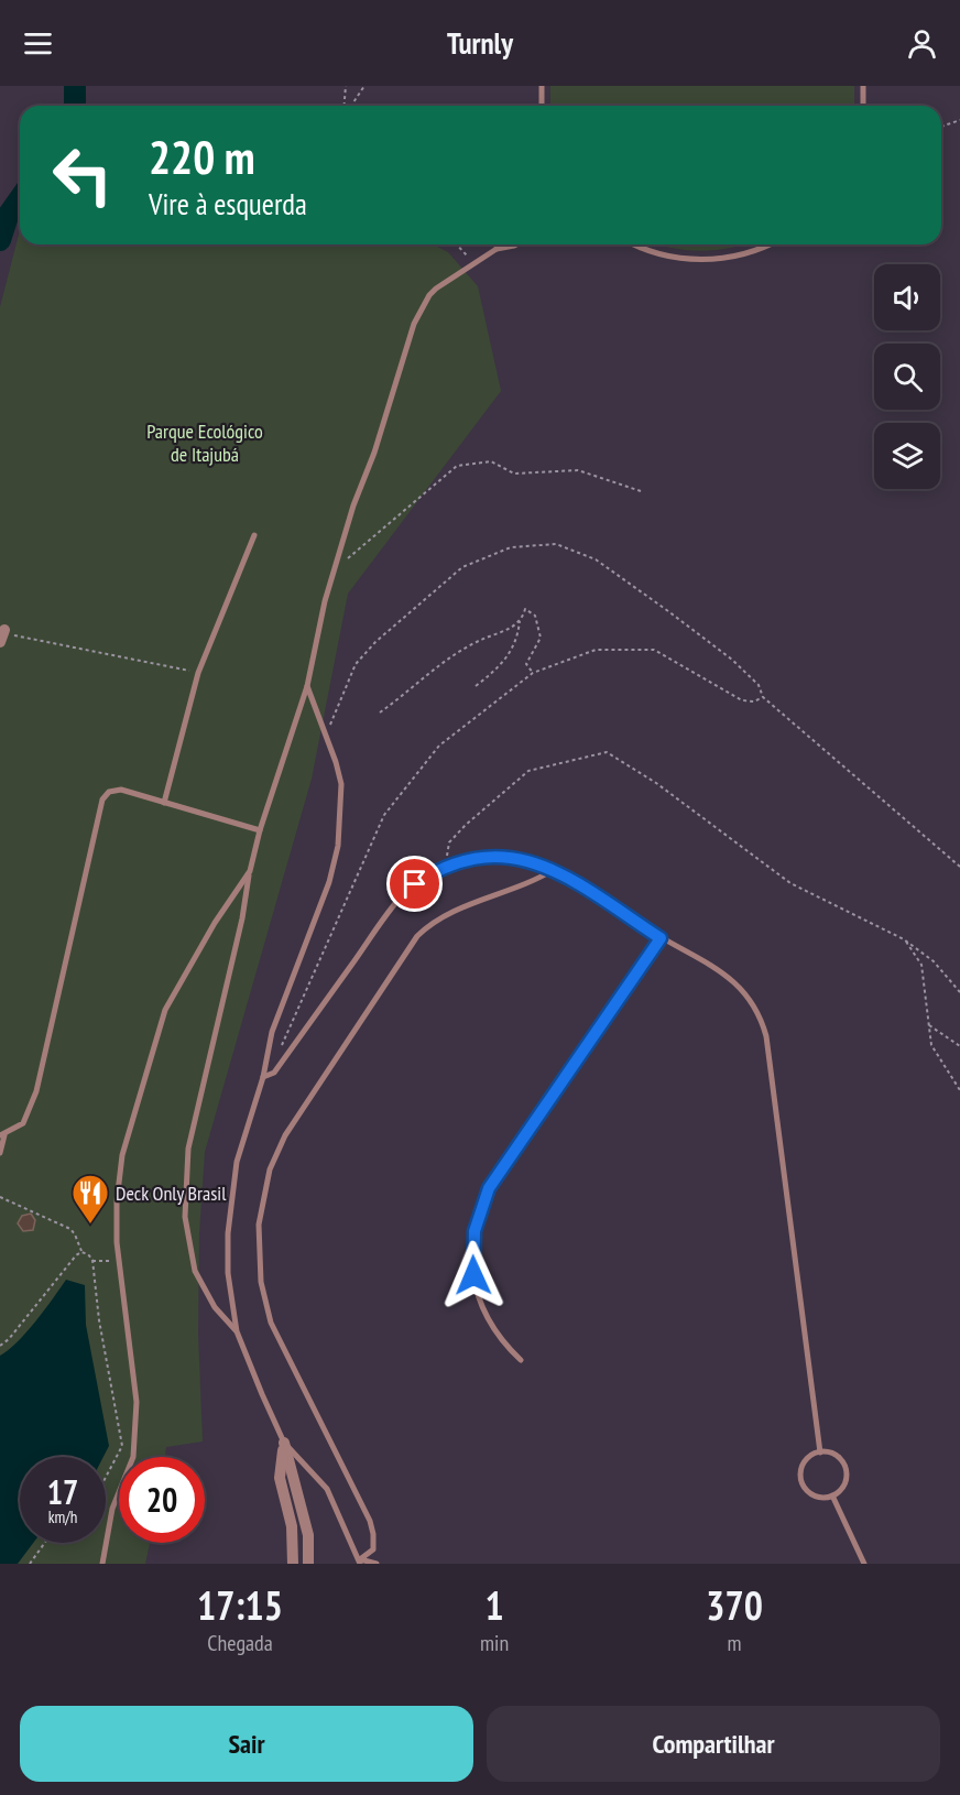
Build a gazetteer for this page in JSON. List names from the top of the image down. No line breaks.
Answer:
{"parks":["Parque Ecológico de Itajubá"],"places":{"restaurant":["Deck Only Brasil"]},"page":{"header":"Turnly","turn":["220 m","Vire à esquerda"],"speed":"17 km/h","limit":"20","eta":["17:15","Chegada","1","min","370","m"],"buttons":["Sair","Compartilhar"]}}
